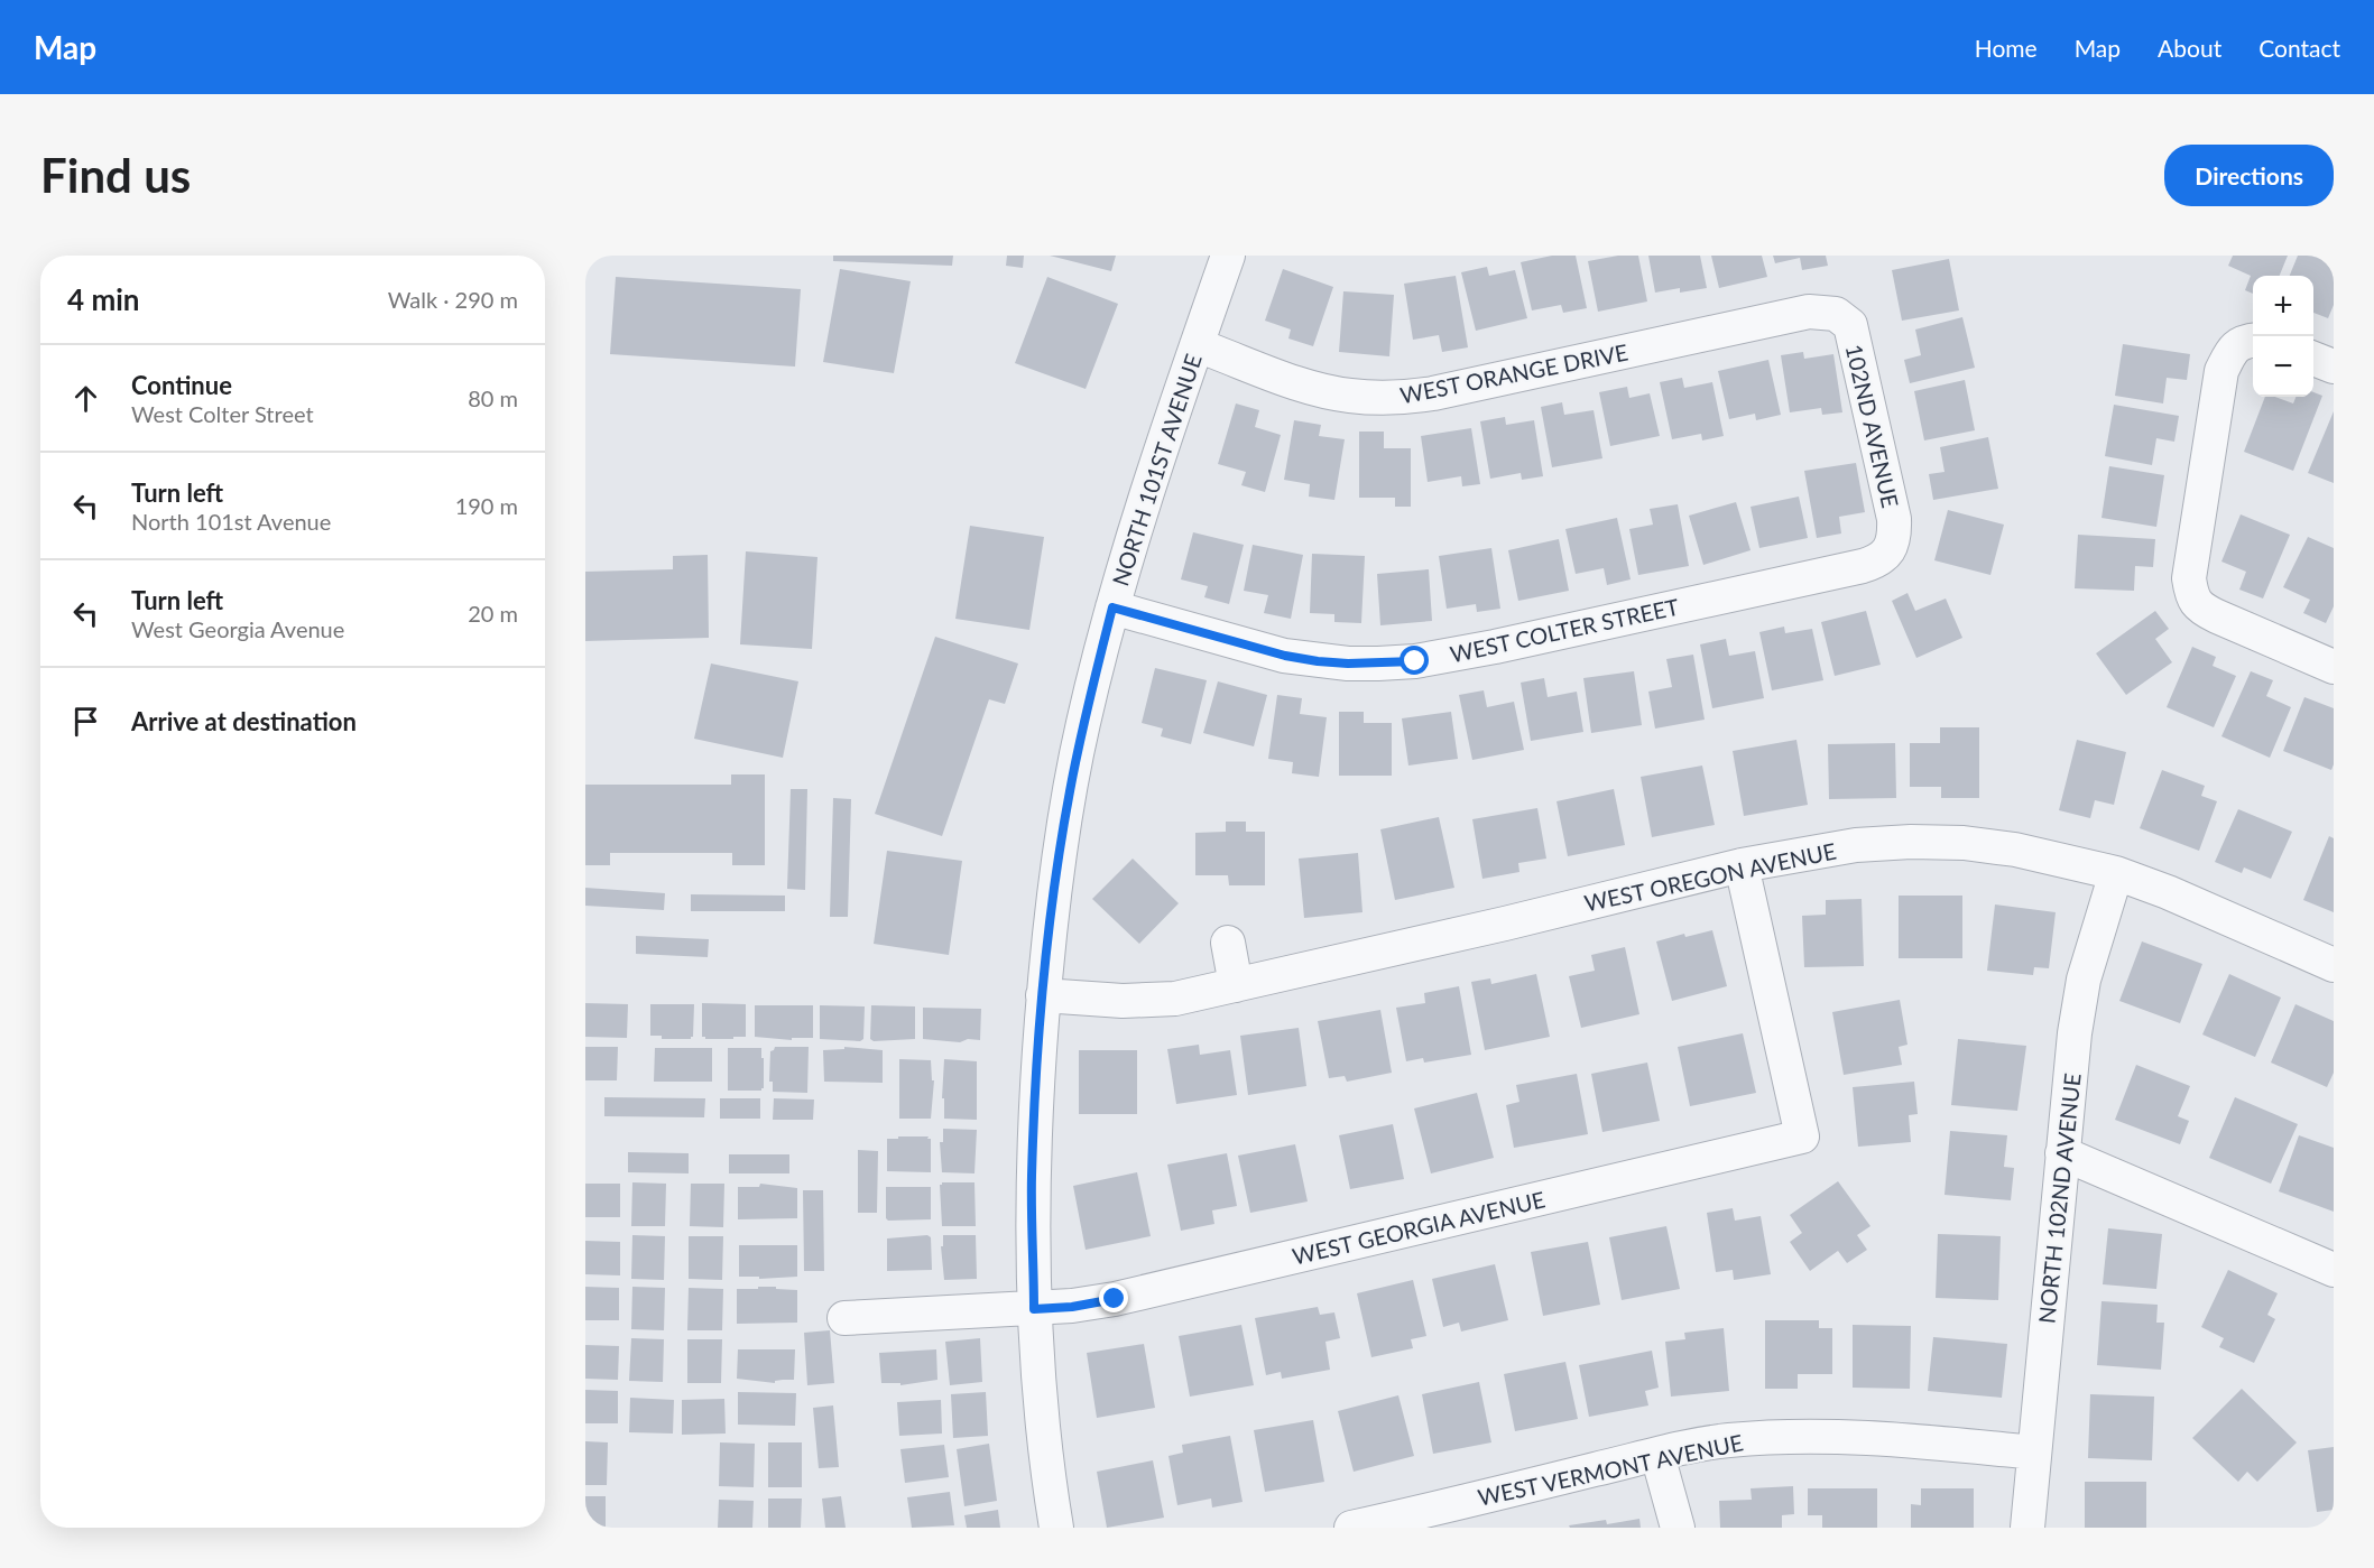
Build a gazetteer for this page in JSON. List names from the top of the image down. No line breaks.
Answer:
{"streets":{"street":["WEST ORANGE DRIVE","102ND AVENUE","NORTH 101ST AVENUE","WEST COLTER STREET","WEST OREGON AVENUE","NORTH 102ND AVENUE","WEST GEORGIA AVENUE","WEST VERMONT AVENUE"]},"crossings":[["WEST ORANGE DRIVE","102ND AVENUE"],["WEST ORANGE DRIVE","NORTH 101ST AVENUE"],["102ND AVENUE","WEST COLTER STREET"],["NORTH 101ST AVENUE","WEST COLTER STREET"],["NORTH 101ST AVENUE","WEST OREGON AVENUE"],["NORTH 101ST AVENUE","WEST GEORGIA AVENUE"],["WEST OREGON AVENUE","NORTH 102ND AVENUE"],["WEST OREGON AVENUE","WEST GEORGIA AVENUE"],["NORTH 102ND AVENUE","WEST VERMONT AVENUE"]],"page":{"header":"Map","nav":["Home","Map","About","Contact"],"buttons":"Directions","title":"Find us","heading":["4 min","Walk · 290 m"],"map_buttons":["+","−"],"list":[["Continue","West Colter Street","80 m"],["Turn left","North 101st Avenue","190 m"],["Turn left","West Georgia Avenue","20 m"],"Arrive at destination"]}}
